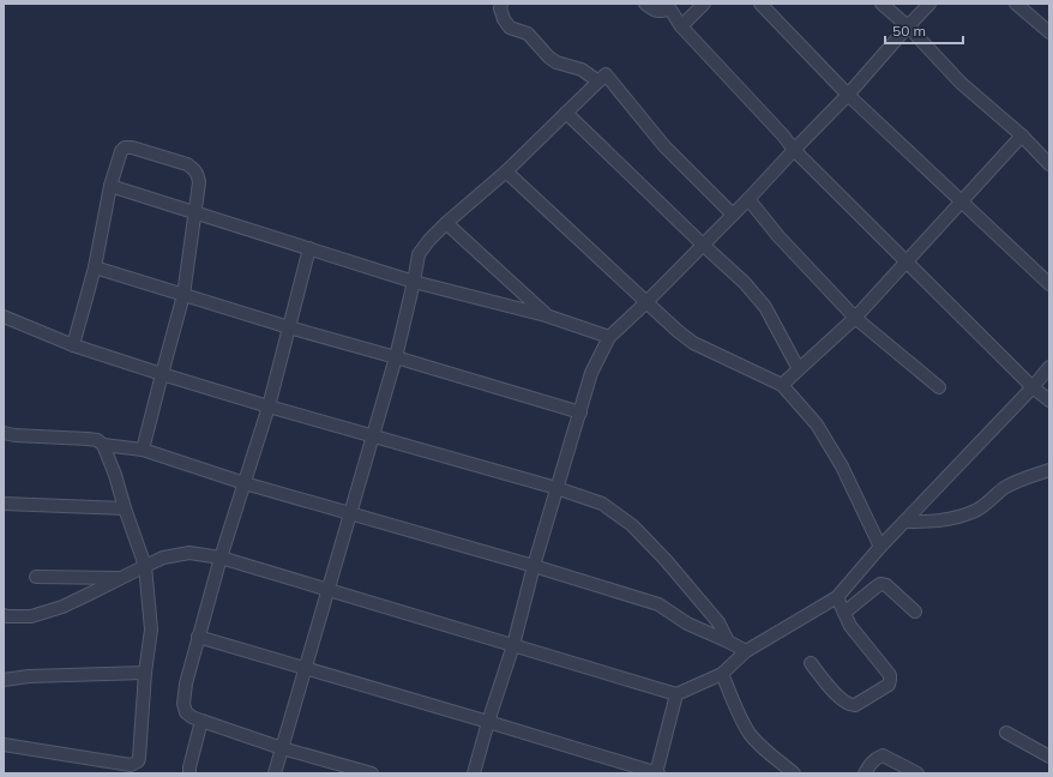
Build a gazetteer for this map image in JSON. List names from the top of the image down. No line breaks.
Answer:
{"scale_bar":"50 m"}
